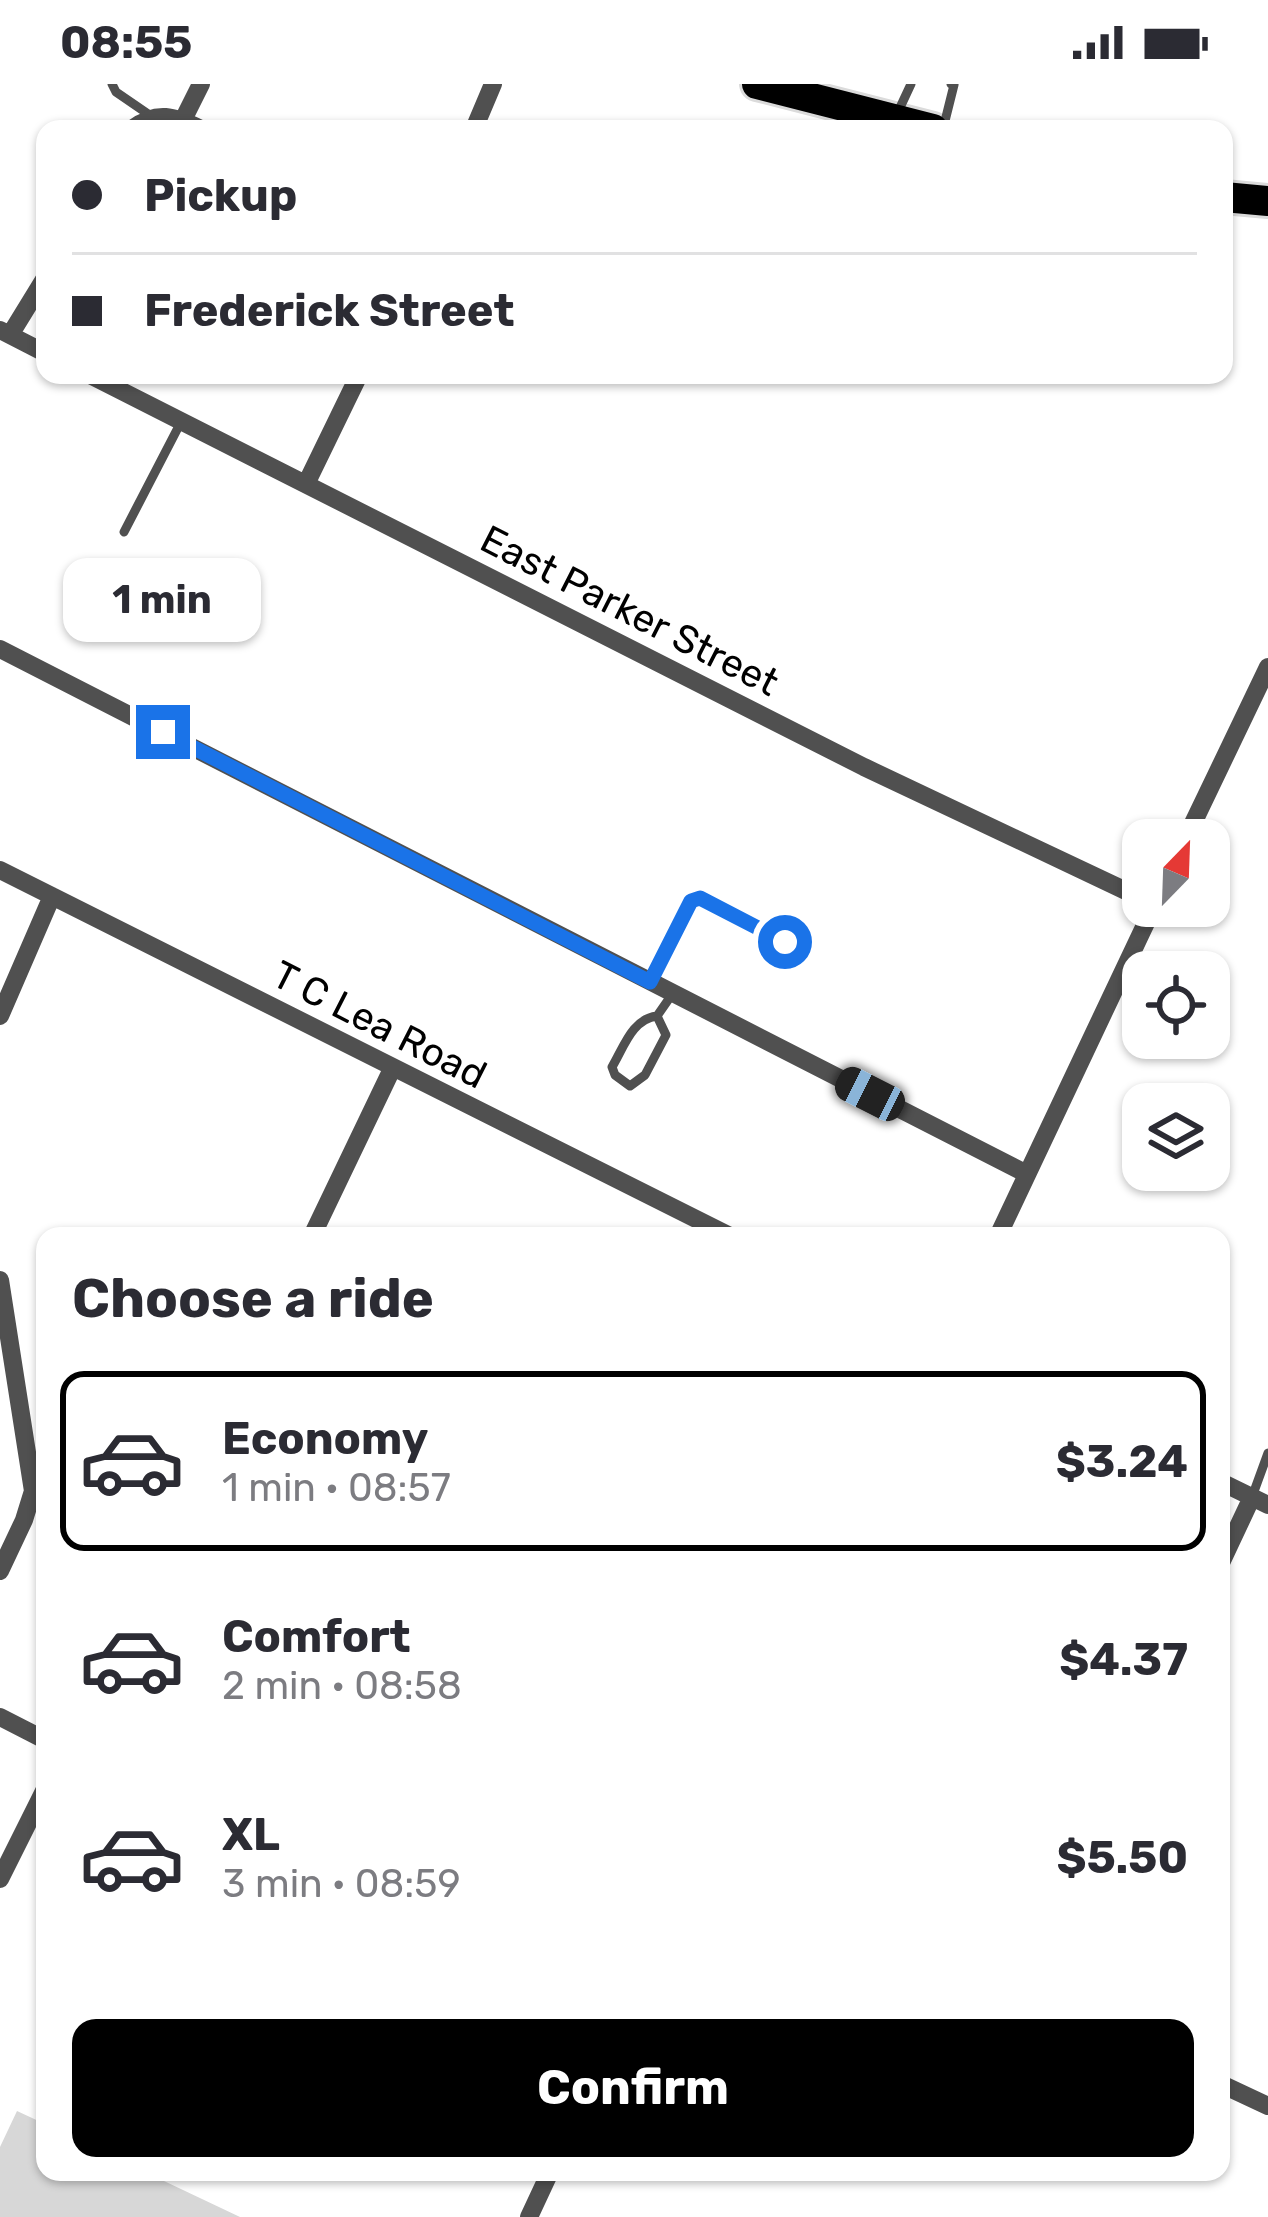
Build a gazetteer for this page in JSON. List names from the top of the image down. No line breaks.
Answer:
{"streets":{"street":["East Parker Street","T C Lea Road"]},"north":"top right","page":{"status":"08:55","banner":["Pickup","Frederick Street"],"bubble":"1 min","heading":"Choose a ride","list":[{"name":"Economy","note":"1 min · 08:57","value":"$3.24"},{"name":"Comfort","note":"2 min · 08:58","value":"$4.37"},{"name":"XL","note":"3 min · 08:59","value":"$5.50"}],"buttons":"Confirm"}}
